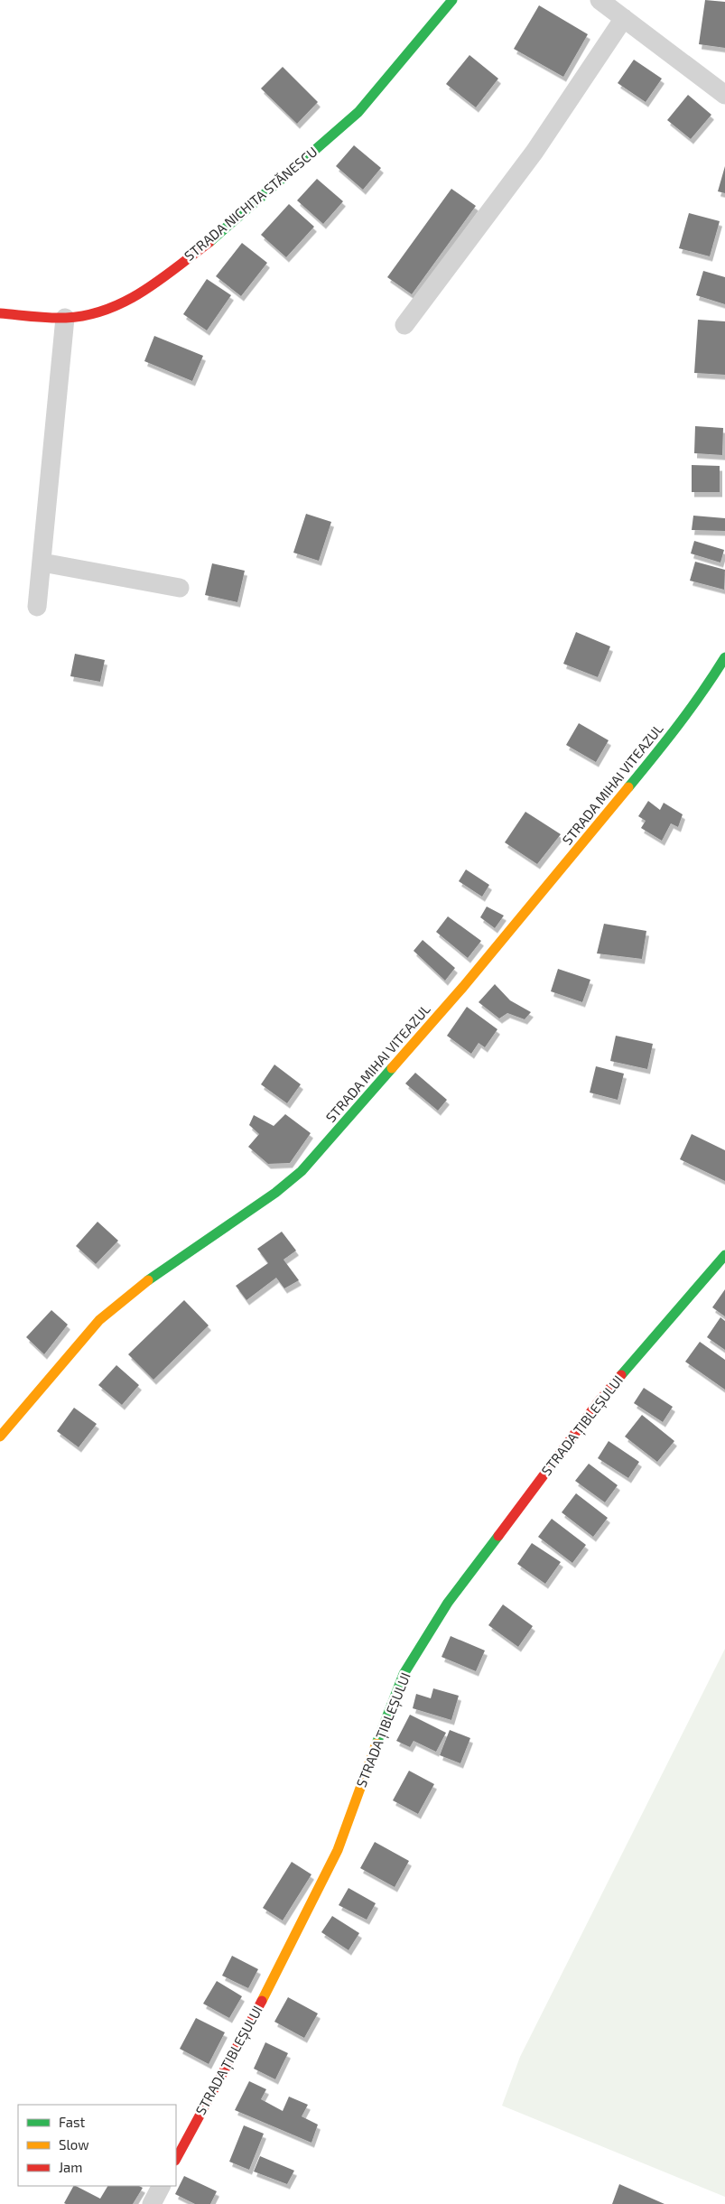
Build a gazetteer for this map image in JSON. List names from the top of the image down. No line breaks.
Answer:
{"streets":{"street":["STRADA NICHITA STĂNESCU","STRADA MIHAI VITEAZUL","STRADA ȚIBLEȘULUI"]},"legend":["Fast","Slow","Jam"]}
